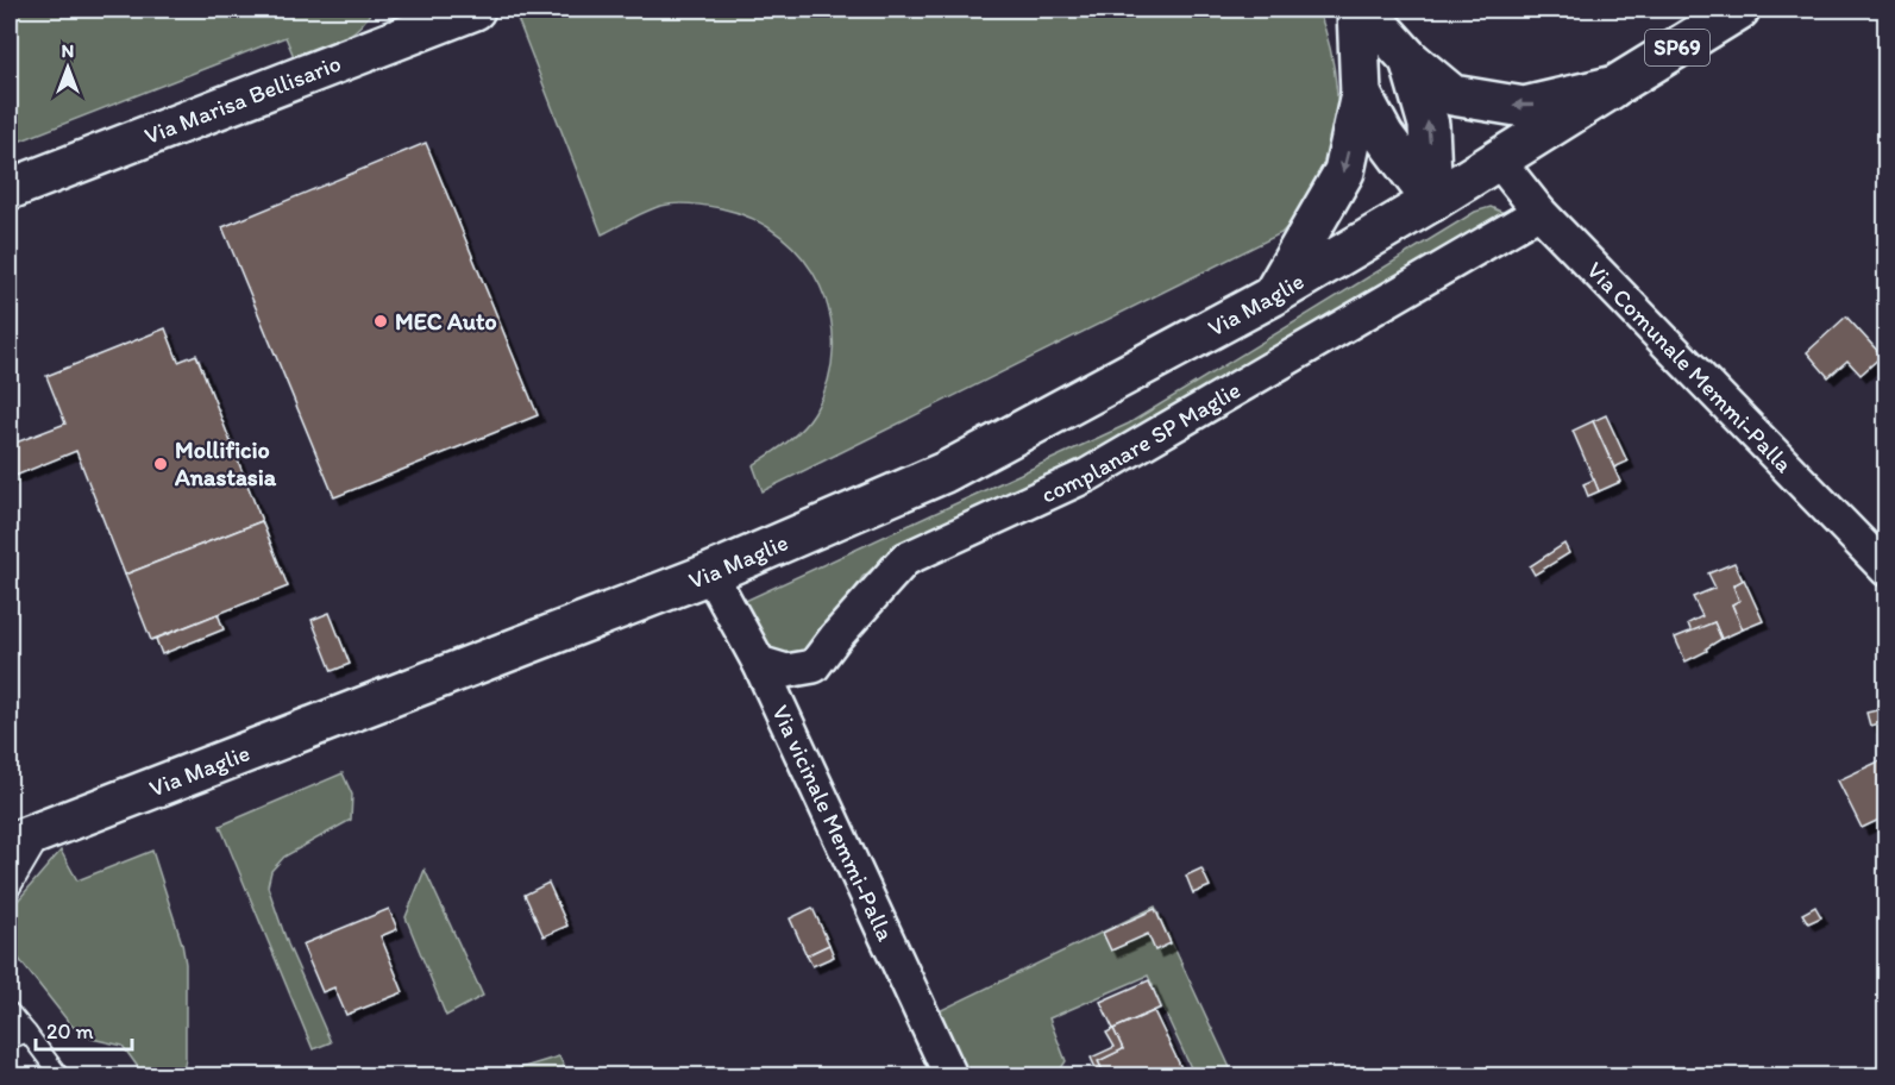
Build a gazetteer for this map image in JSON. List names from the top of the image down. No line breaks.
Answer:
{"streets":{"street":["SP69","Via Marisa Bellisario","Via Maglie","Via Comunale Memmi-Palla","complanare SP Maglie","Via vicinale Memmi-Palla"]},"crossings":[["SP69","Via Maglie"],["SP69","Via Comunale Memmi-Palla"],["Via Maglie","Via vicinale Memmi-Palla"],["Via Comunale Memmi-Palla","complanare SP Maglie"],["complanare SP Maglie","Via vicinale Memmi-Palla"]],"places":["MEC Auto","Mollificio Anastasia"],"scale_bar":"20 m","north":"top"}
